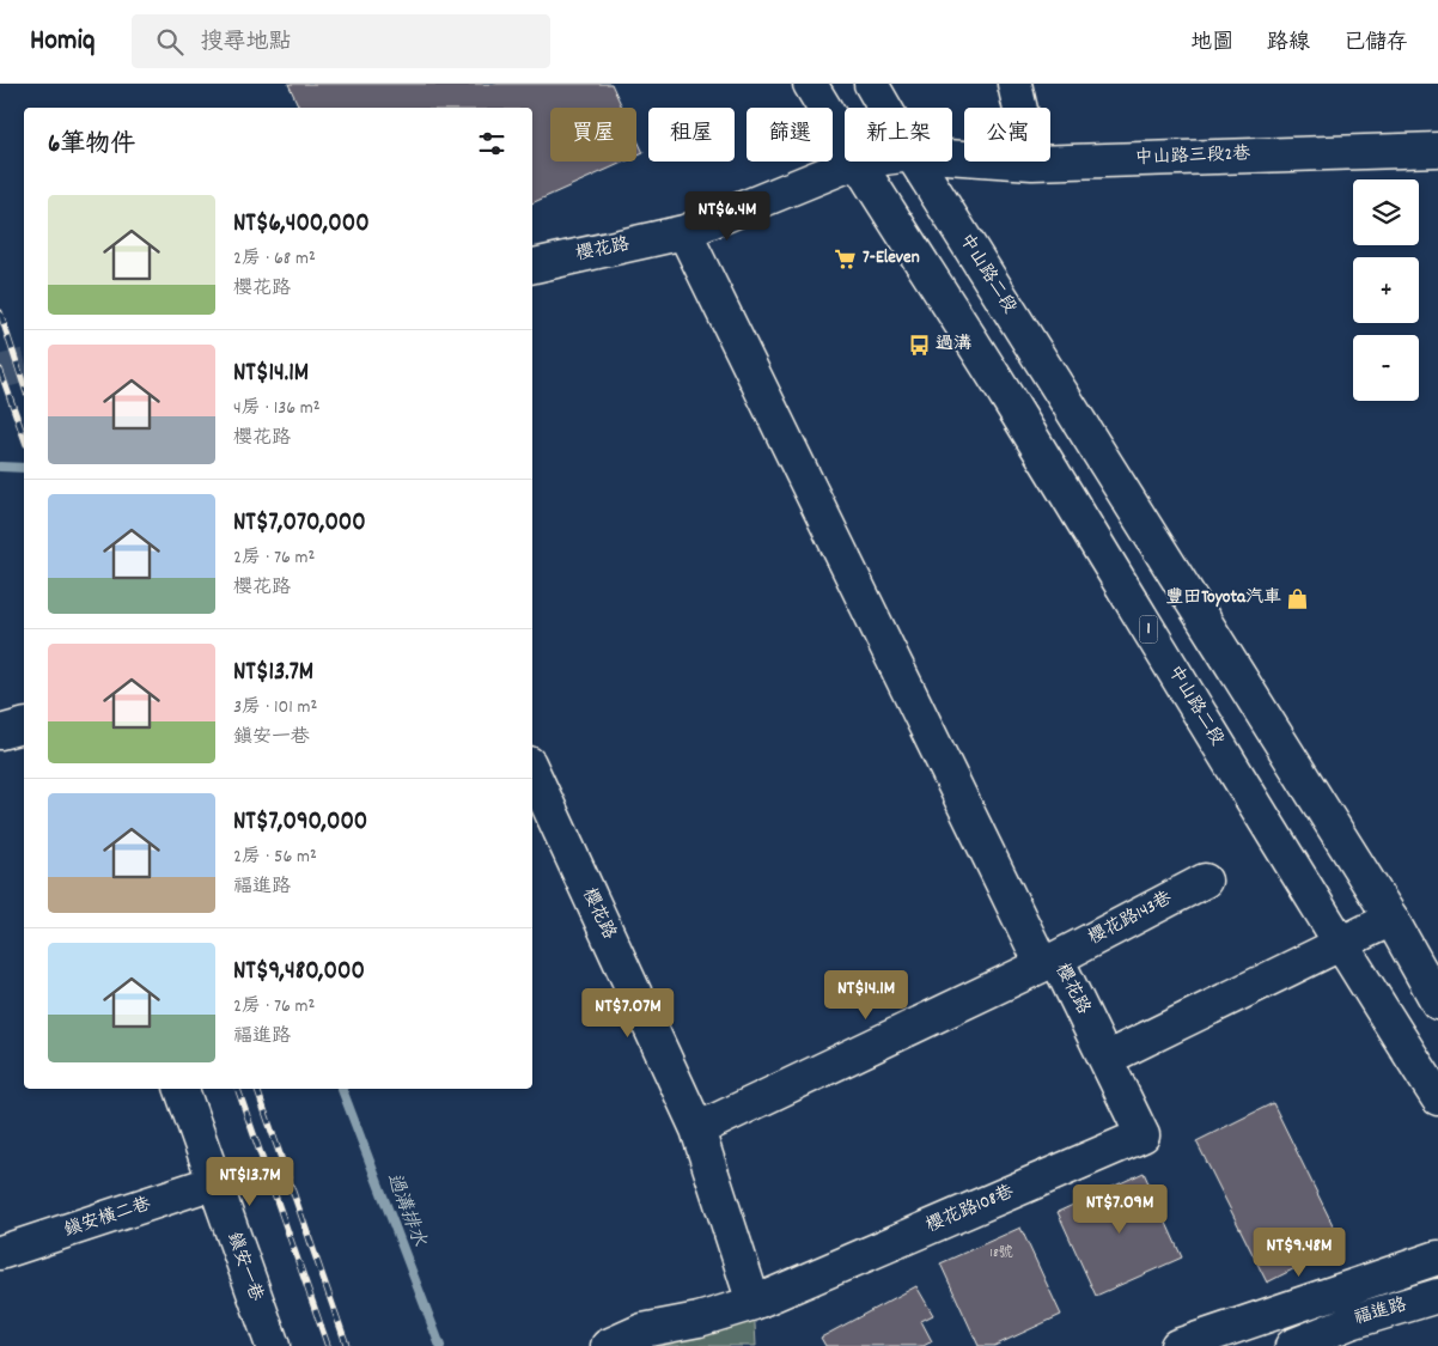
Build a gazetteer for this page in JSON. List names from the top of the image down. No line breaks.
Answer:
{"streets":{"street":["中山路三段2巷","櫻花路","中山路二段","1","櫻花路143巷","櫻花路108巷","鎮安橫二巷","鎮安一巷","福進路"]},"crossings":[["櫻花路","中山路二段"],["櫻花路","櫻花路143巷"],["櫻花路","櫻花路108巷"],["鎮安橫二巷","鎮安一巷"]],"water":["過溝排水"],"places":{"supermarket":["7-Eleven"],"bus stop":["過溝"],"shop":["豐田Toyota汽車"]},"house_numbers":["18號"],"page":{"header":"Homiq","search":"搜尋地點","nav":["地圖","路線","已儲存"],"chip":["買屋","租屋","篩選","新上架","公寓"],"heading":"6筆物件","map_buttons":["+","−"],"list":[{"name":"NT$6,400,000","note":"2房 · 68 m² · 櫻花路"},{"name":"NT$14.1M","note":"4房 · 136 m² · 櫻花路"},{"name":"NT$7,070,000","note":"2房 · 76 m² · 櫻花路"},{"name":"NT$13.7M","note":"3房 · 101 m² · 鎮安一巷"},{"name":"NT$7,090,000","note":"2房 · 56 m² · 福進路"},{"name":"NT$9,480,000","note":"2房 · 76 m² · 福進路"}],"price":["NT$6.4M","NT$14.1M","NT$7.07M","NT$13.7M","NT$7.09M","NT$9.48M"]}}
